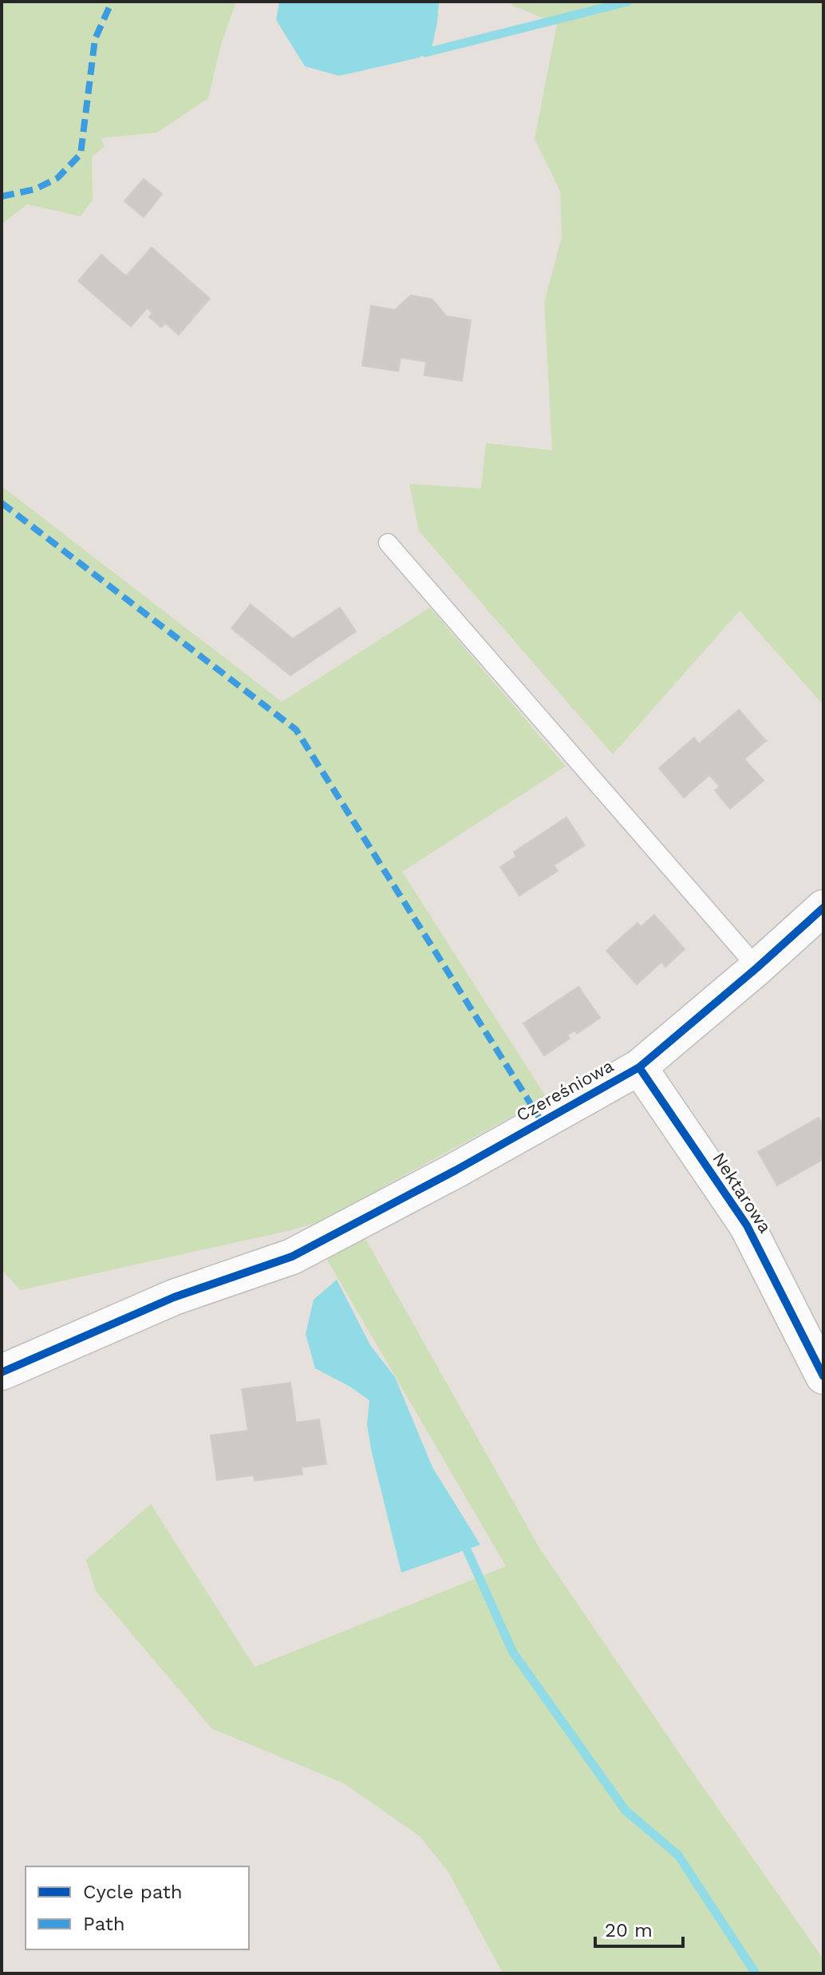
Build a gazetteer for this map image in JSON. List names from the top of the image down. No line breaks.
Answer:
{"streets":{"street":["Czereśniowa","Nektarowa"]},"crossings":[["Czereśniowa","Nektarowa"]],"legend":["Cycle path","Path"],"scale_bar":"20 m"}
